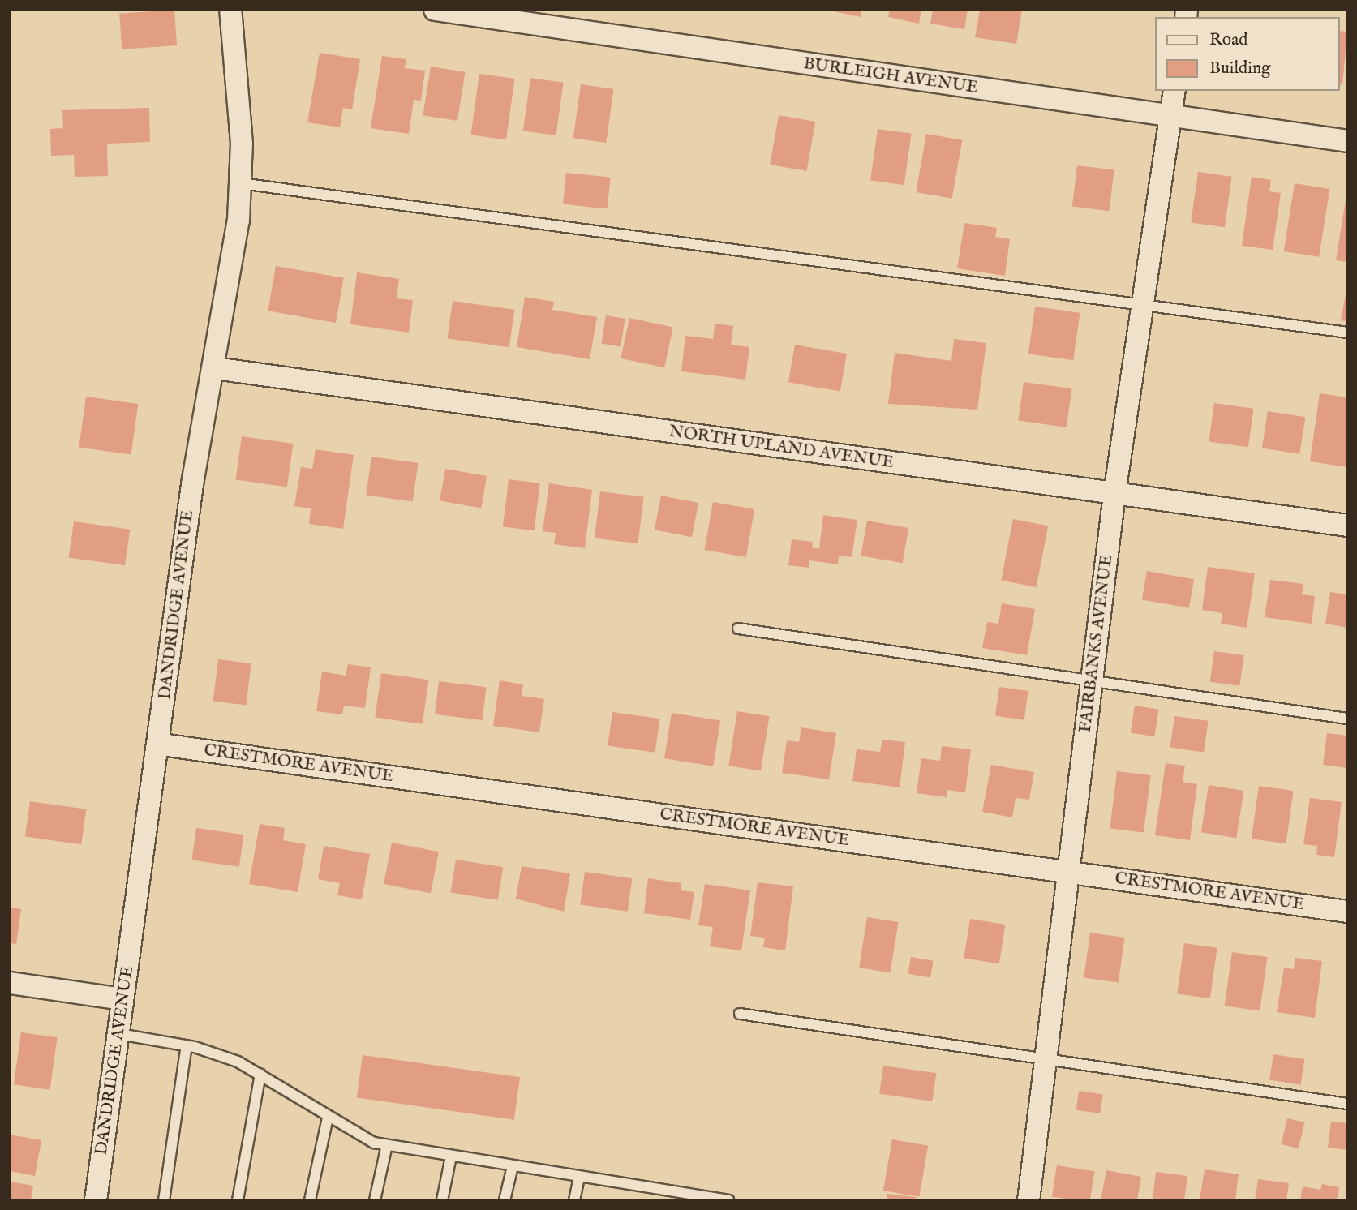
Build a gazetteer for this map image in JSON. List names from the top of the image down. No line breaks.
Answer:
{"streets":{"street":["BURLEIGH AVENUE","NORTH UPLAND AVENUE","DANDRIDGE AVENUE","FAIRBANKS AVENUE","CRESTMORE AVENUE"]},"crossings":[["BURLEIGH AVENUE","FAIRBANKS AVENUE"],["NORTH UPLAND AVENUE","DANDRIDGE AVENUE"],["NORTH UPLAND AVENUE","FAIRBANKS AVENUE"],["DANDRIDGE AVENUE","CRESTMORE AVENUE"],["FAIRBANKS AVENUE","CRESTMORE AVENUE"]],"legend":["Road","Building"]}
